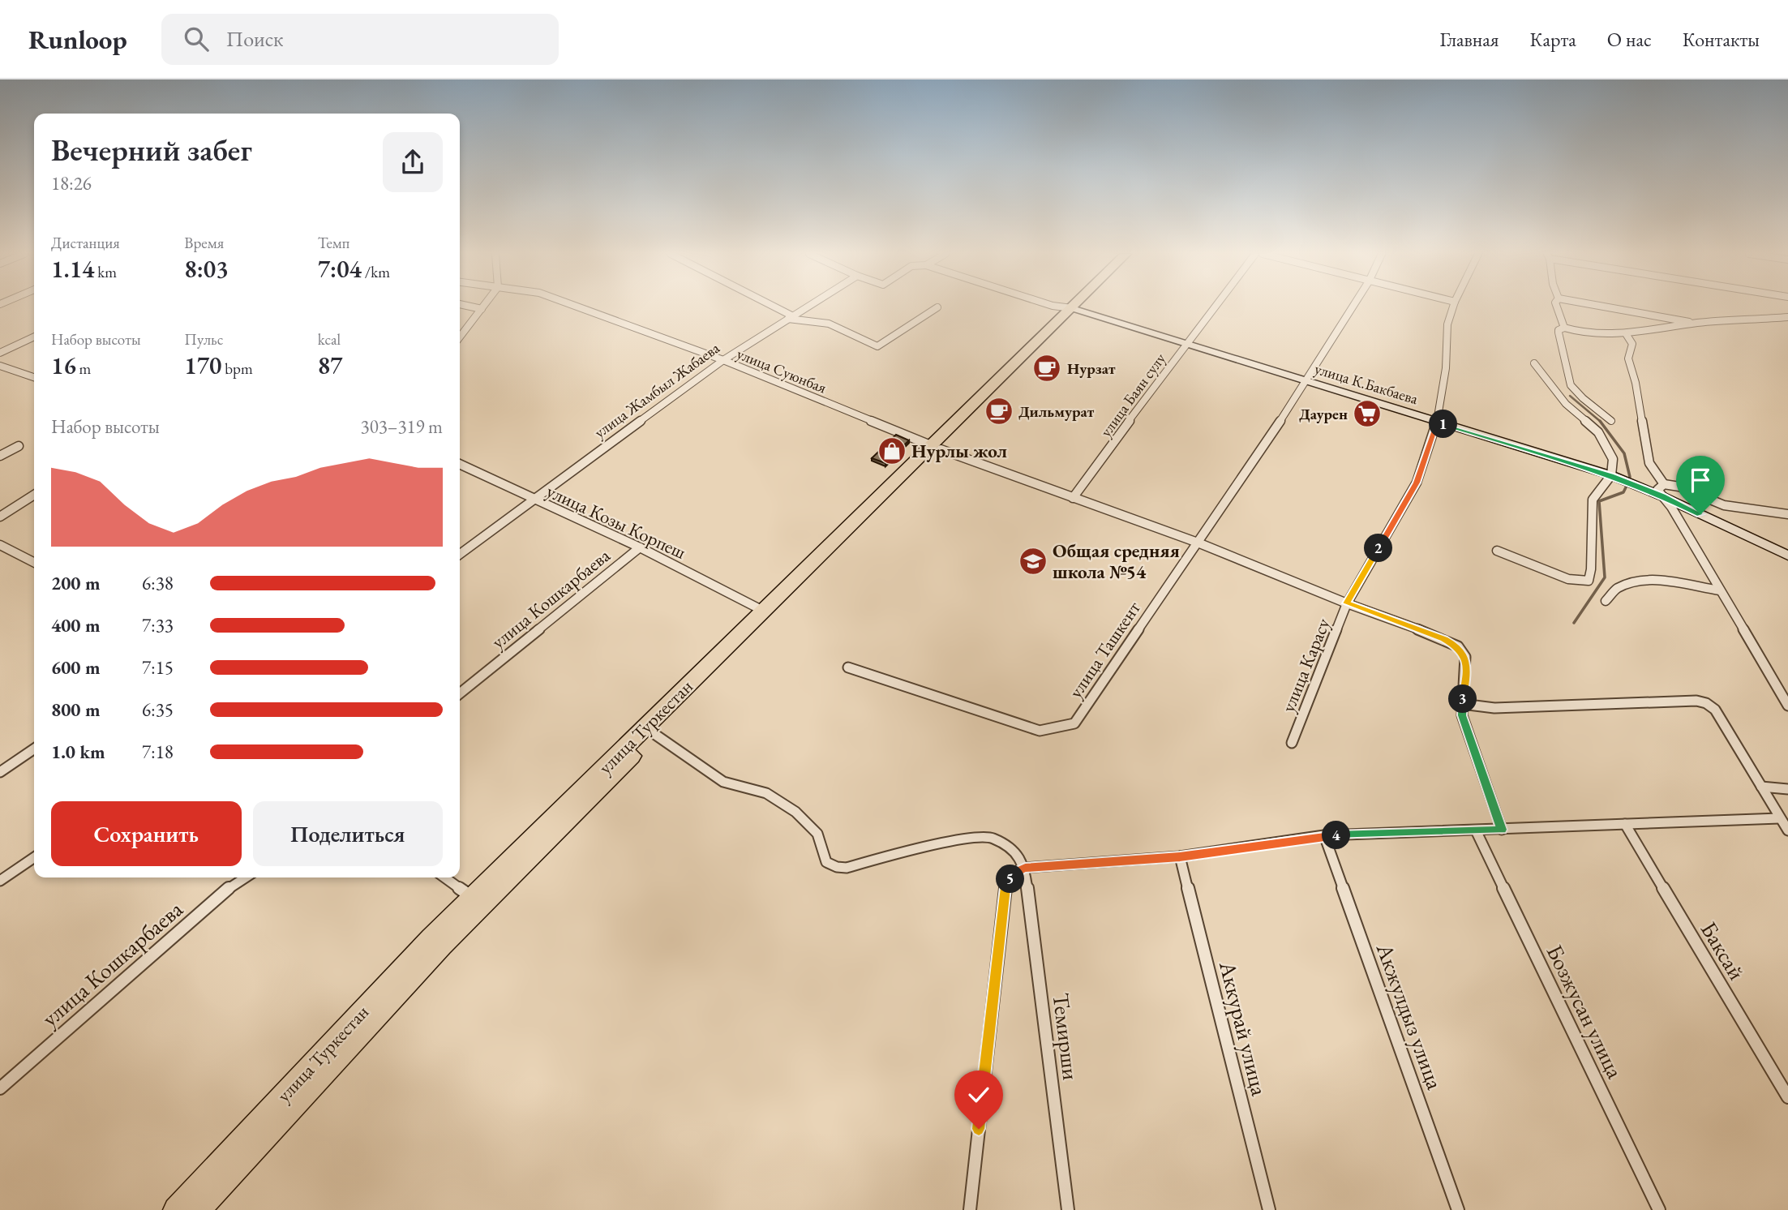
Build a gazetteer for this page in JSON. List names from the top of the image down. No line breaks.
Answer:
{"streets":{"highway":["улица Туркестан"],"street":["улица Суюнбая","улица К.Бакбаева","улица Жамбыл Жабаева","улица Баян сулу","улица Козы Корпеш","улица Кошкарбаева","улица Ташкент","улица Карасу","Баксай","Бозжусан улица","Акжулдыз улица","Аккурай улица","Темирши"]},"crossings":[["улица Суюнбая","улица Жамбыл Жабаева"],["улица Суюнбая","улица Баян сулу"],["улица Суюнбая","улица Ташкент"],["улица Суюнбая","улица Карасу"],["улица Суюнбая","улица Туркестан"],["улица К.Бакбаева","улица Баян сулу"],["улица К.Бакбаева","улица Ташкент"],["улица К.Бакбаева","улица Карасу"],["улица К.Бакбаева","улица Туркестан"],["улица Жамбыл Жабаева","улица Козы Корпеш"],["улица Козы Корпеш","улица Кошкарбаева"],["улица Козы Корпеш","улица Туркестан"]],"places":{"cafe":["Нурзат","Дильмурат"],"supermarket":["Даурен"],"shop":["Нурлы жол"],"school or university":["Общая средняя школа №54"]},"page":{"header":"Runloop","search":"Поиск","nav":["Главная","Карта","О нас","Контакты"],"heading":["Вечерний забег","18:26"],"stats":[["Дистанция","1.14 km"],["Время","8:03"],["Темп","7:04 /km"],["Набор высоты","16 m"],["Пульс","170 bpm"],["kcal","87"]],"chart":["Набор высоты","303–319 m"],"pins":["1","2","3","4","5"],"list":[{"name":"200 m","note":"6:38"},{"name":"400 m","note":"7:33"},{"name":"600 m","note":"7:15"},{"name":"800 m","note":"6:35"},{"name":"1.0 km","note":"7:18"}],"buttons":["Сохранить","Поделиться"]}}
